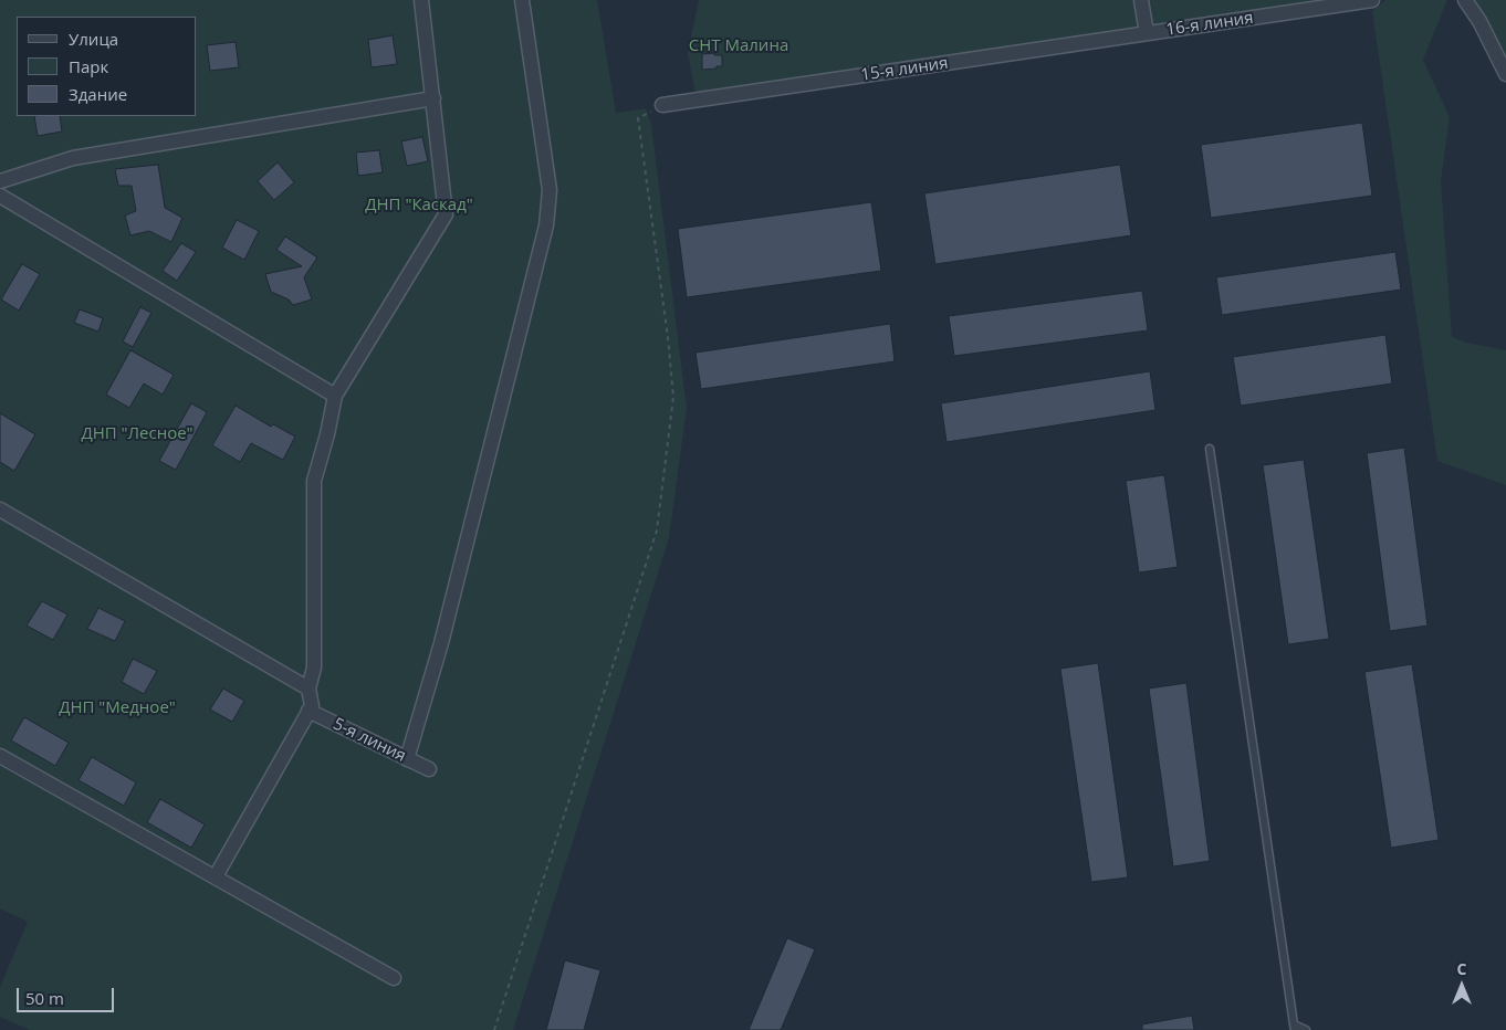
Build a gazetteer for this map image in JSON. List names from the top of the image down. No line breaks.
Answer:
{"streets":{"street":["16-я линия","15-я линия","5-я линия"]},"crossings":[["16-я линия","15-я линия"]],"parks":["СНТ Малина","ДНП \"Каскад\"","ДНП \"Лесное\"","ДНП \"Медное\""],"legend":["Улица","Парк","Здание"],"scale_bar":"50 m","north":"top"}
